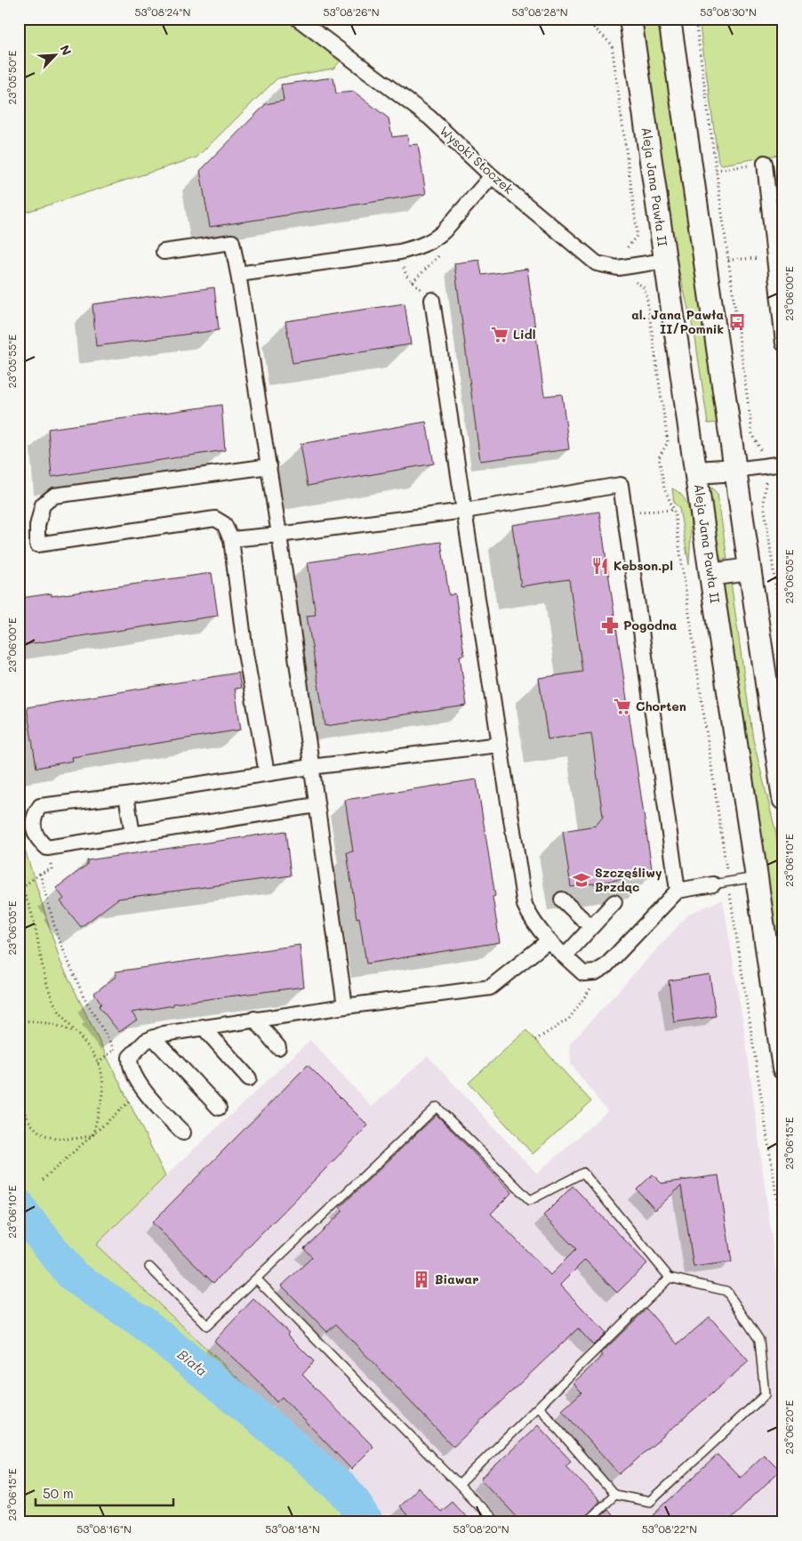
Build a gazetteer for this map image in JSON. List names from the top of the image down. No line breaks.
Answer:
{"streets":{"main road":["Aleja Jana Pawła II"],"street":["Wysoki Stoczek"]},"crossings":[["Wysoki Stoczek","Aleja Jana Pawła II"]],"water":["Biała"],"places":{"bus stop":["al. Jana Pawła II/Pomnik"],"supermarket":["Lidl","Chorten"],"restaurant":["Kebson.pl"],"pharmacy":["Pogodna"],"school or university":["Szczęśliwy Brzdąc"],"building":["Biawar"]},"scale_bar":"50 m","north":"top right","coordinates":["53°08'24\"N","53°08'26\"N","53°08'28\"N","53°08'30\"N","23°05'50\"E","23°06'00\"E","23°05'55\"E","23°06'05\"E","23°06'10\"E","23°06'15\"E","23°06'20\"E","53°08'16\"N","53°08'18\"N","53°08'20\"N","53°08'22\"N"]}
